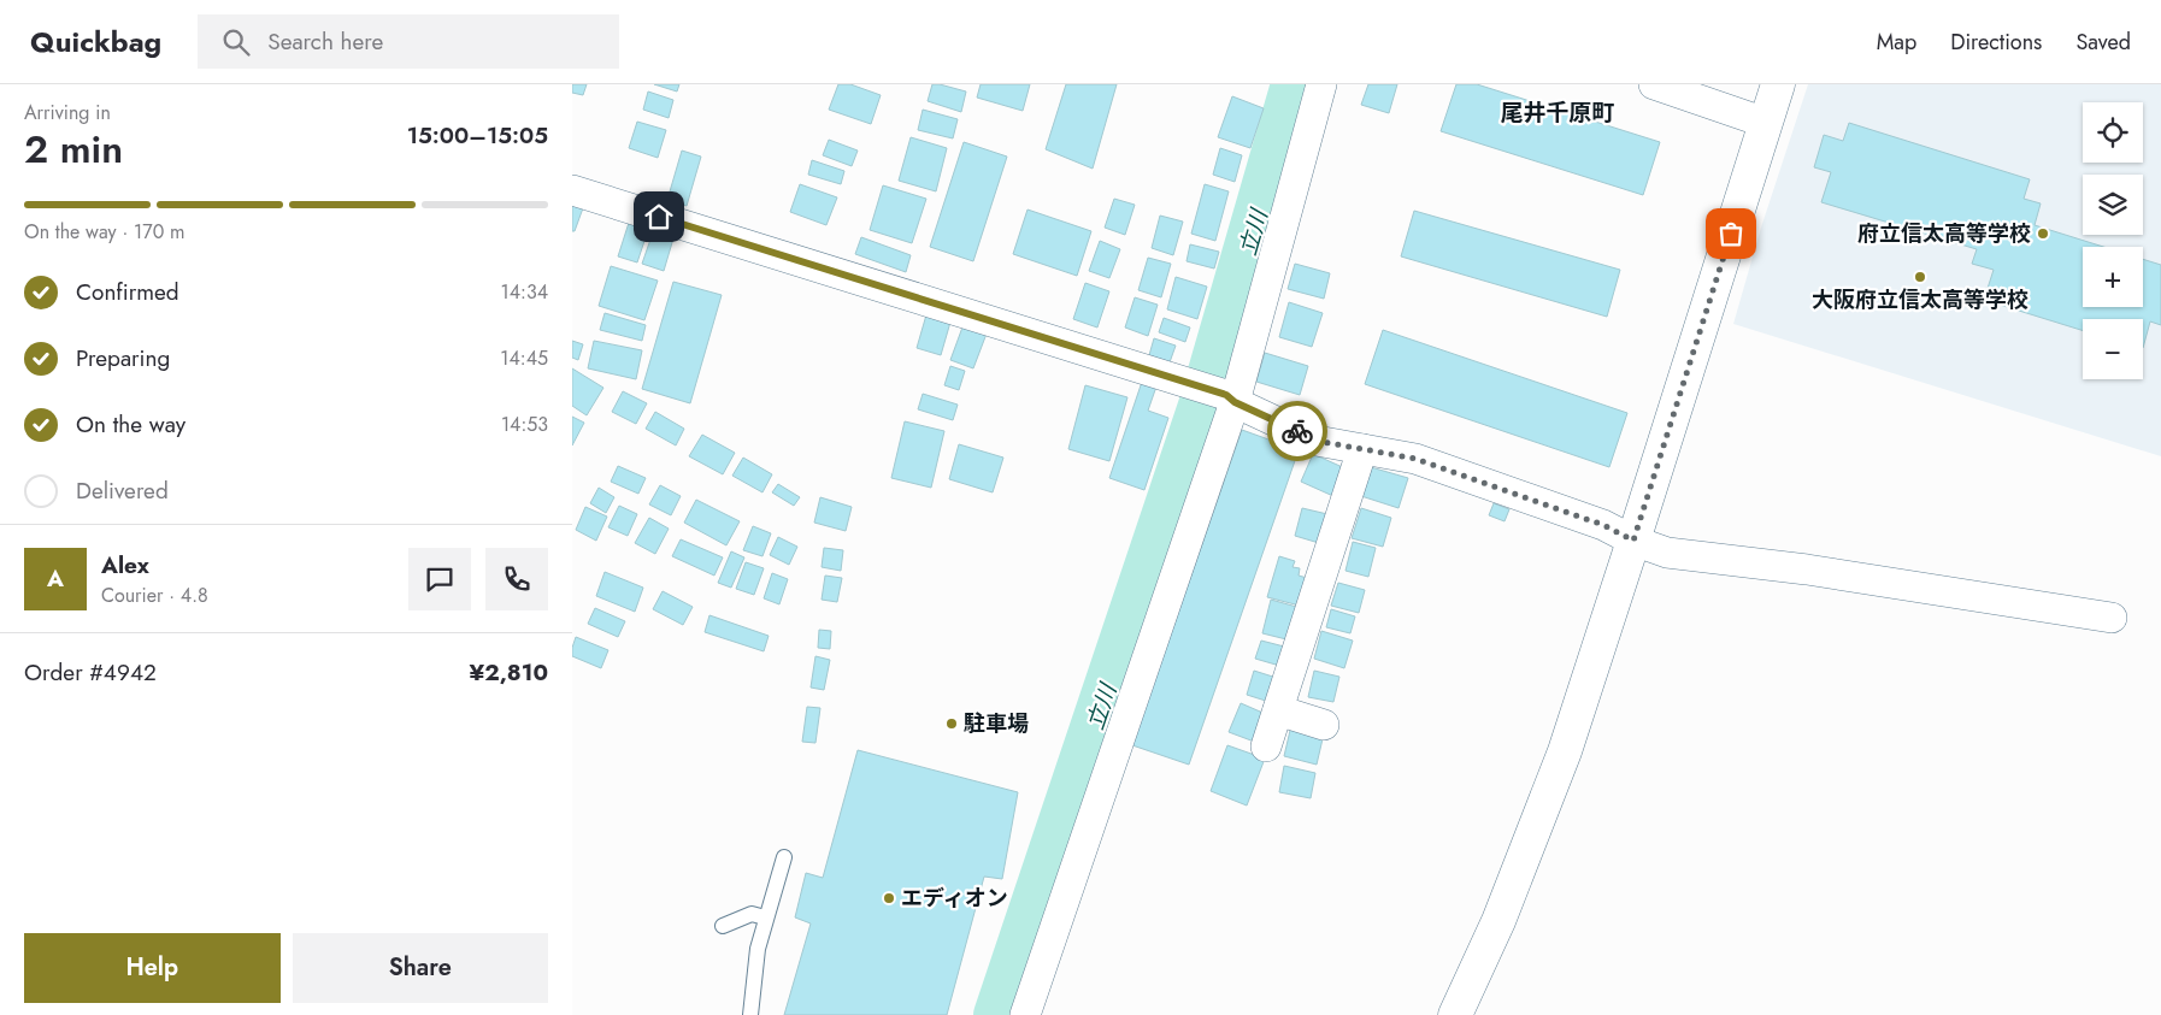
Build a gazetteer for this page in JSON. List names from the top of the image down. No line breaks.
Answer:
{"districts":["尾井千原町"],"water":["立川"],"places":["府立信太高等学校","大阪府立信太高等学校","駐車場","エディオン"],"page":{"header":"Quickbag","search":"Search here","nav":["Map","Directions","Saved"],"heading":["2 min","Arriving in","15:00–15:05"],"panel":["Alex","Courier · 4.8","Order #4942","¥2,810"],"map_buttons":["+","−"],"bar":"On the way · 170 m","list":[["Confirmed","14:34"],["Preparing","14:45"],["On the way","14:53"],"Delivered"],"round":"A","buttons":["Help","Share"]}}
